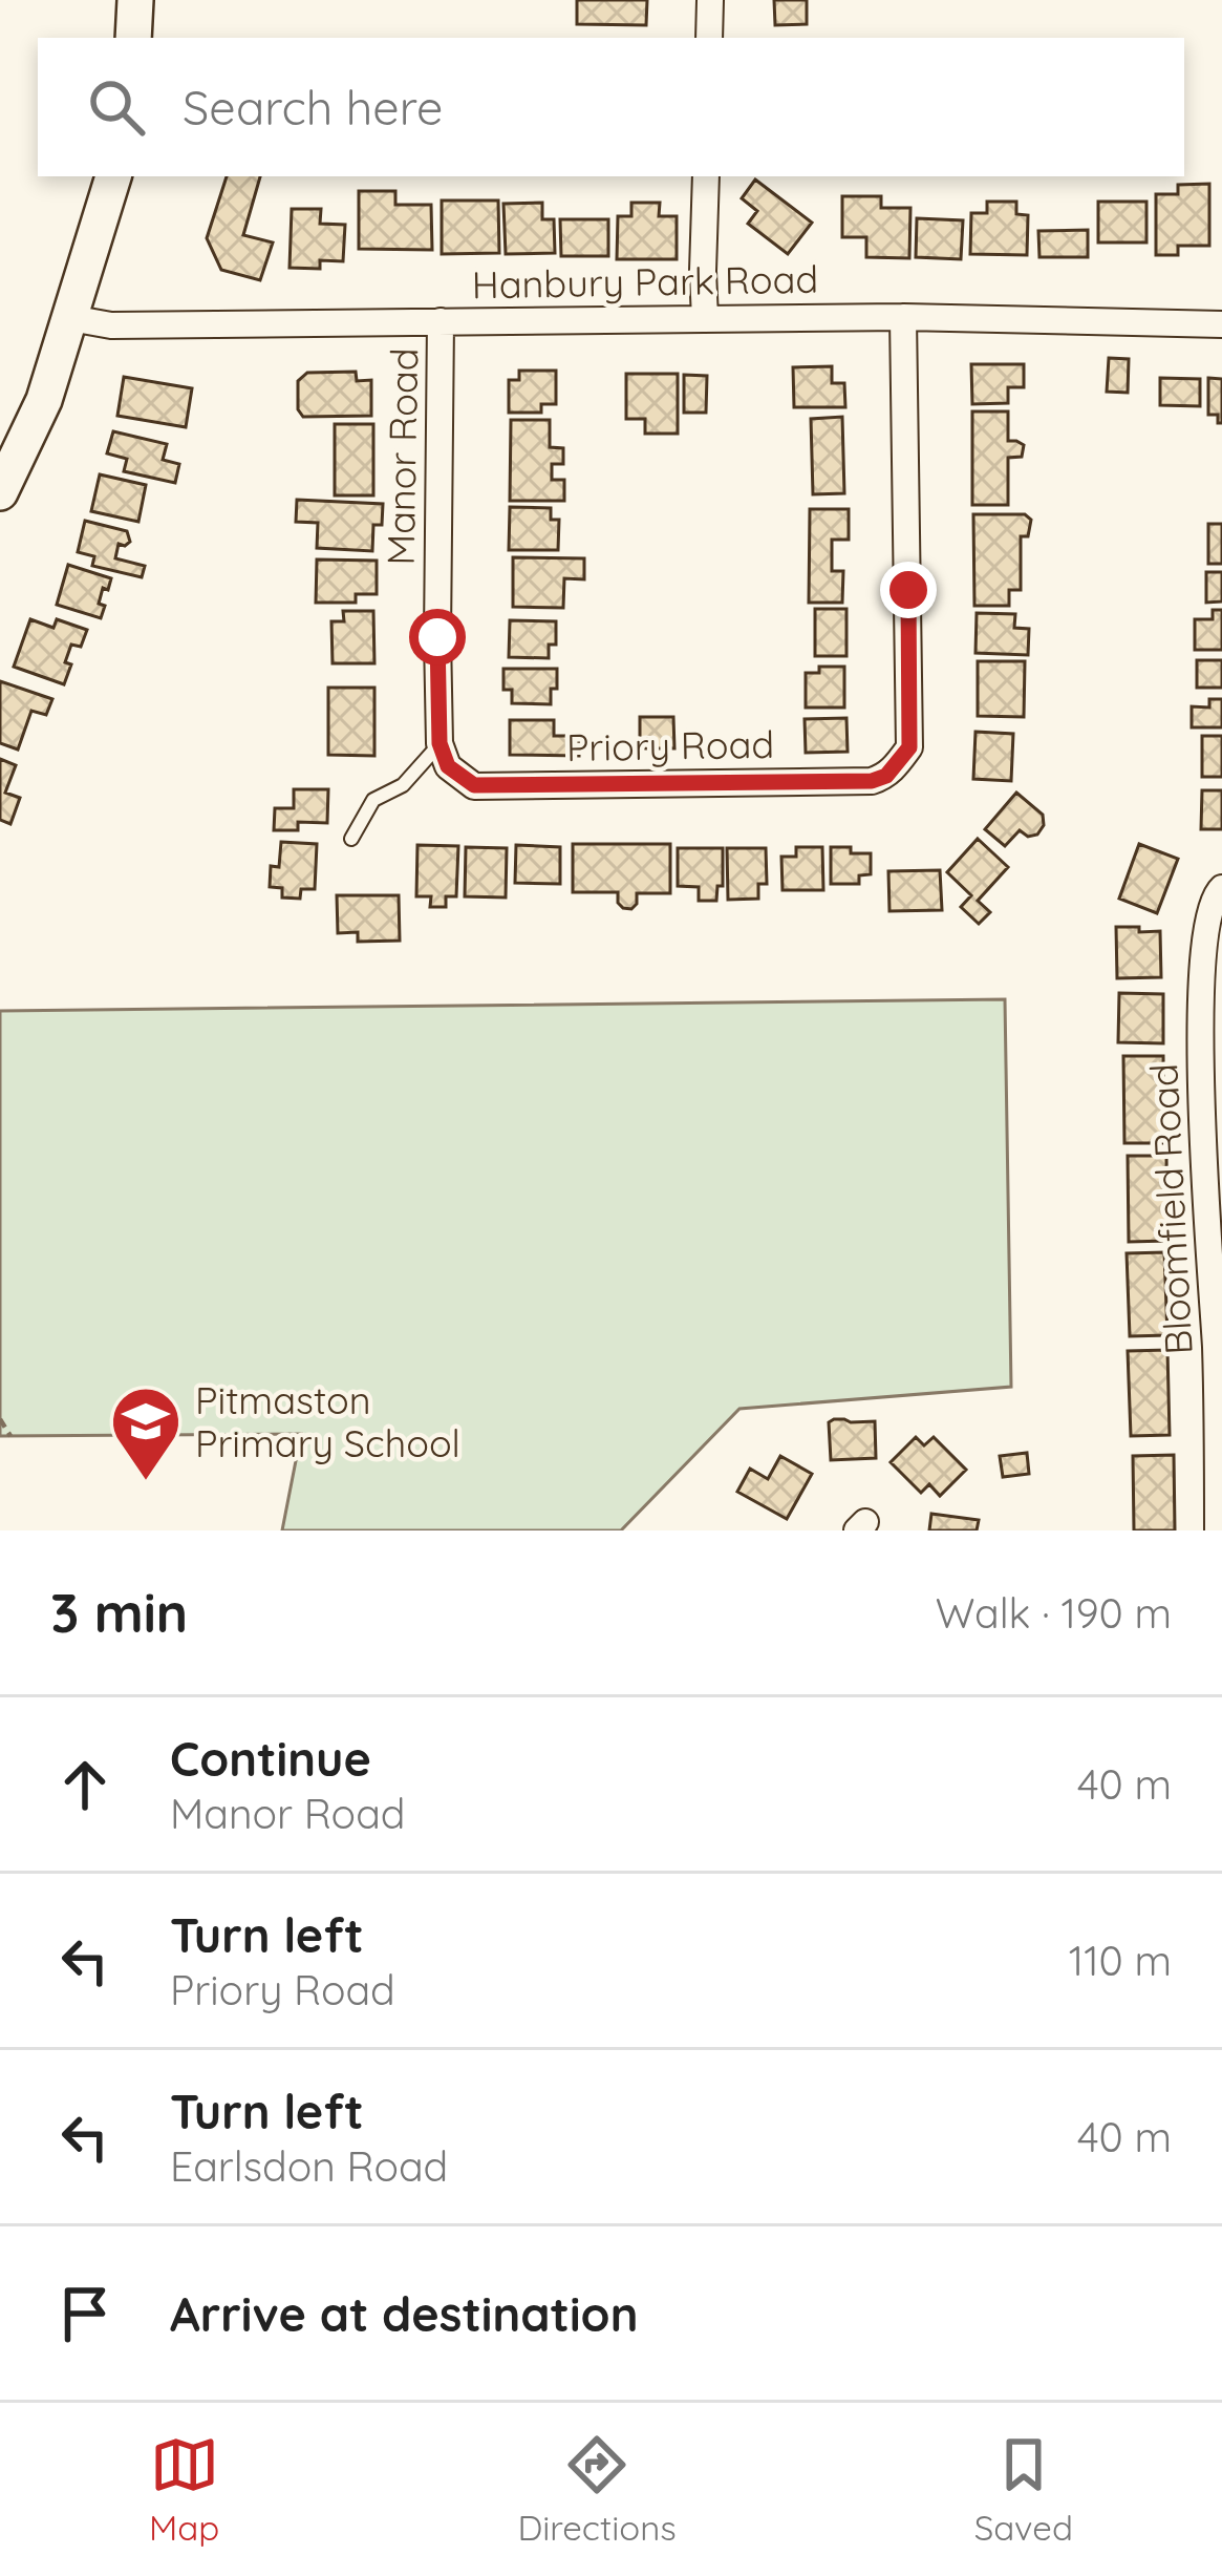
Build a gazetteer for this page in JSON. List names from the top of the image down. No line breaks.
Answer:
{"streets":{"street":["Hanbury Park Road","Manor Road","Priory Road","Bloomfield Road"]},"crossings":[["Hanbury Park Road","Manor Road"],["Hanbury Park Road","Priory Road"],["Manor Road","Priory Road"]],"places":{"school or university":["Pitmaston Primary School"]},"page":{"search":"Search here","heading":["3 min","Walk · 190 m"],"list":[["Continue","Manor Road","40 m"],["Turn left","Priory Road","110 m"],["Turn left","Earlsdon Road","40 m"],"Arrive at destination"],"nav":["Map","Directions","Saved"]}}
